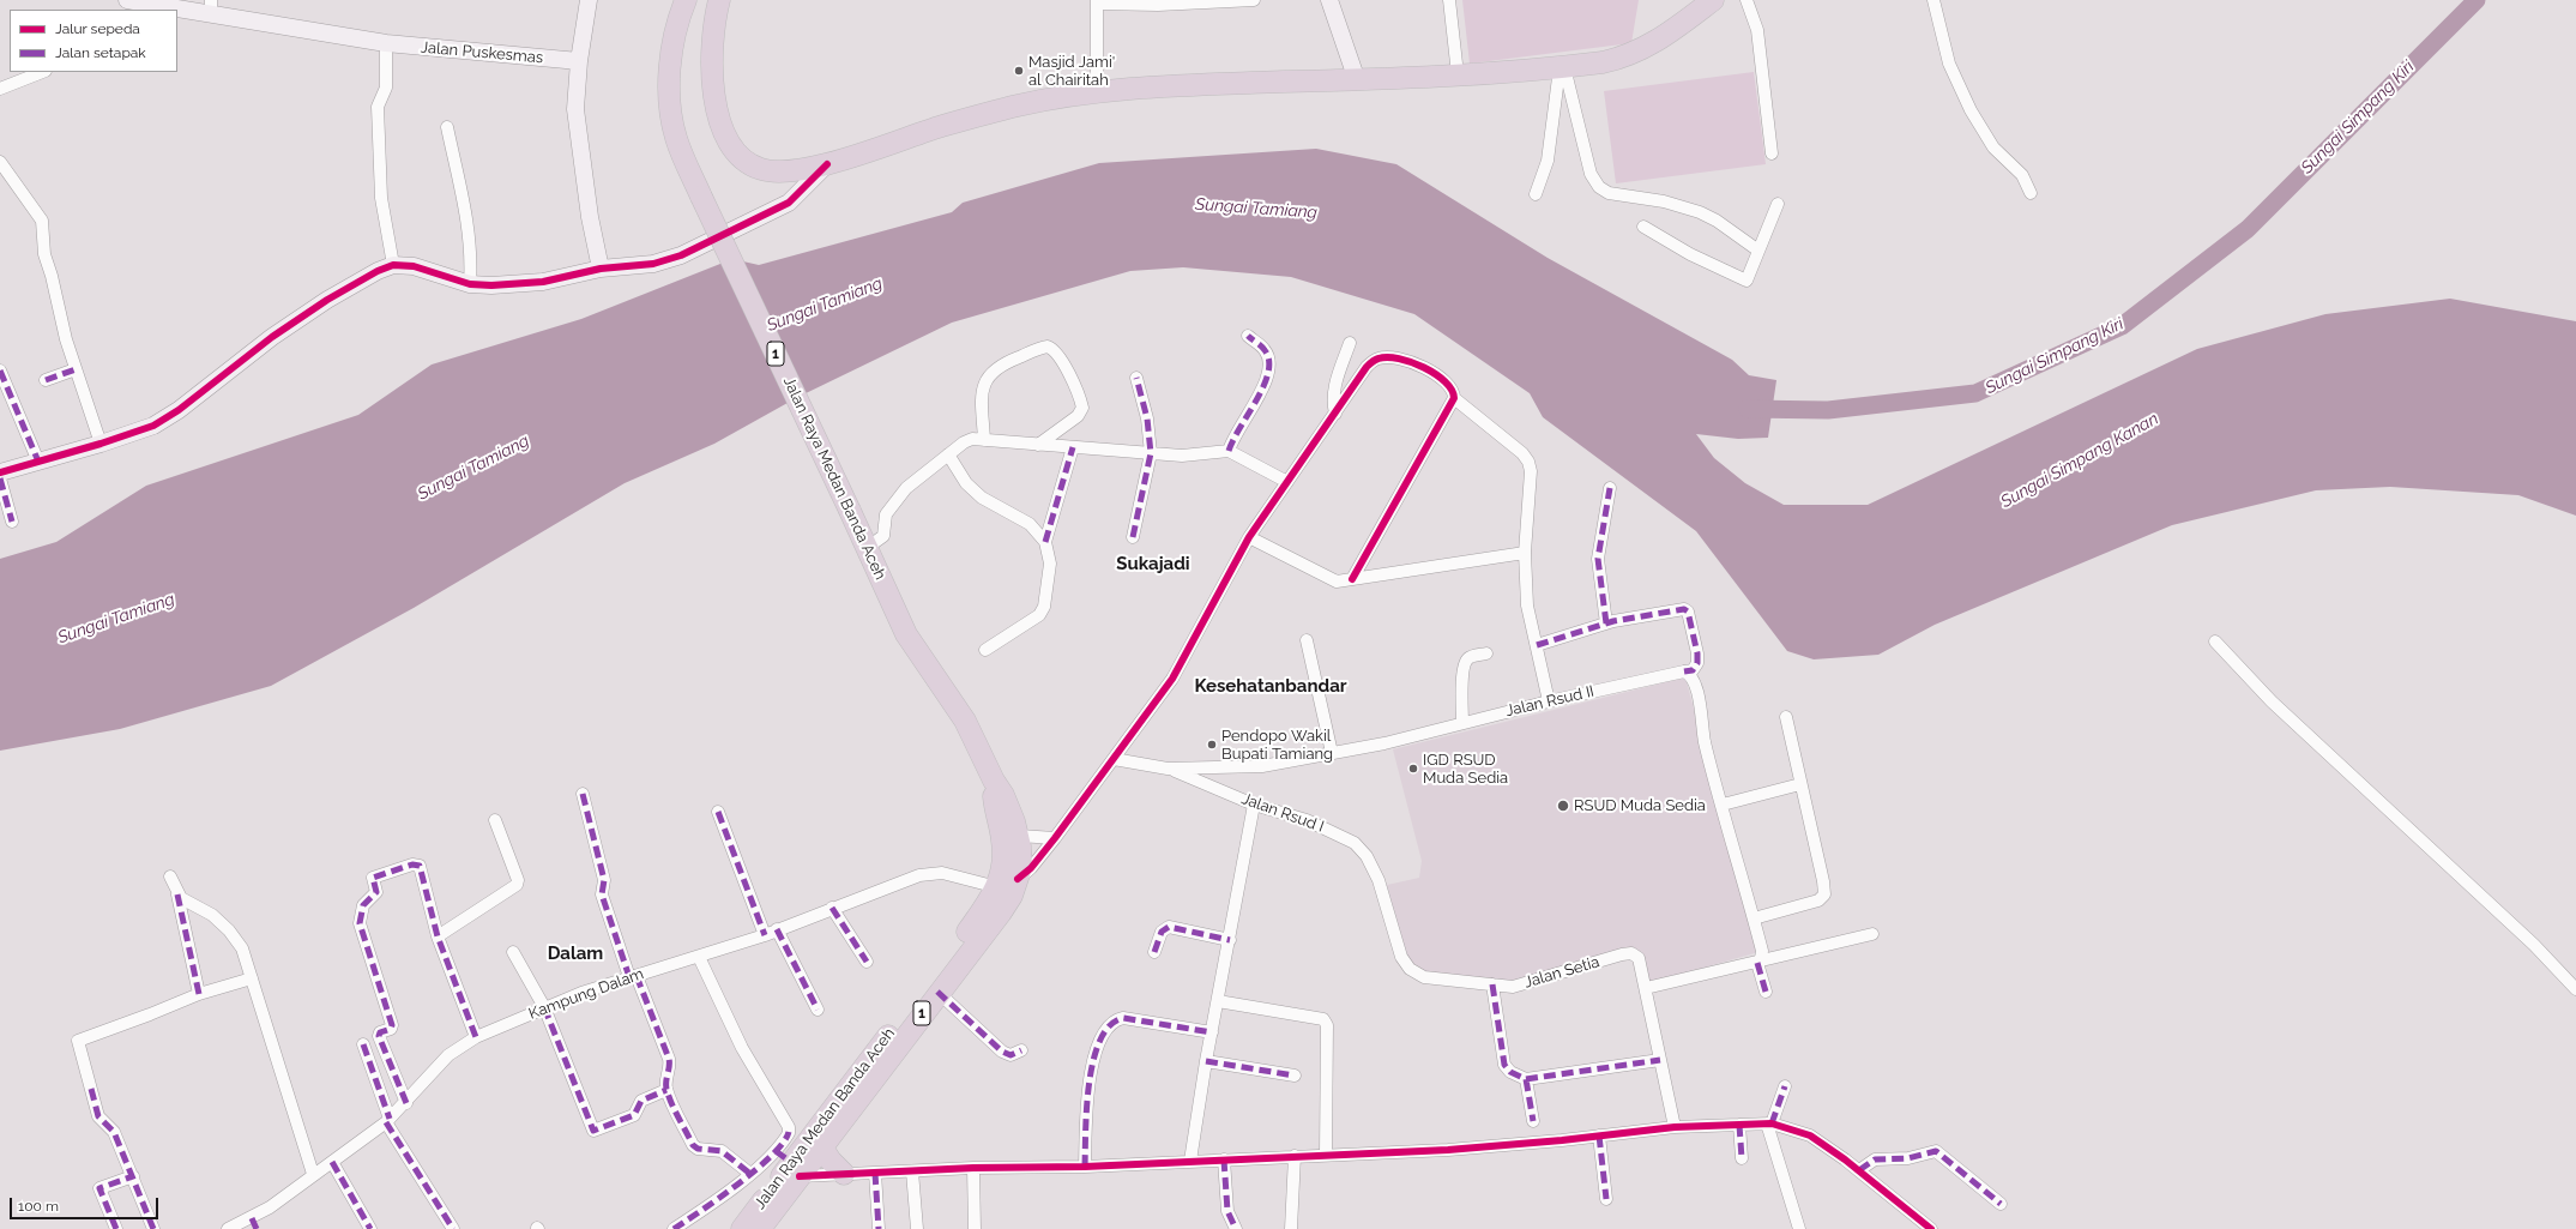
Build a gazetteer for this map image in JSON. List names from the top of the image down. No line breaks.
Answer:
{"streets":{"highway":["1","Jalan Raya Medan Banda Aceh"],"street":["Jalan Puskesmas","Jalan Rsud II","Jalan Rsud I","Jalan Setia","Kampung Dalam"]},"crossings":[["Jalan Raya Medan Banda Aceh","Kampung Dalam"],["Jalan Rsud II","Jalan Rsud I"],["Jalan Rsud I","Jalan Setia"]],"districts":["Sukajadi","Kesehatanbandar","Dalam"],"water":["Sungai Simpang Kiri","Sungai Tamiang","Sungai Simpang Kanan"],"places":["Masjid Jami' al Chairitah","Pendopo Wakil Bupati Tamiang","IGD RSUD Muda Sedia","RSUD Muda Sedia"],"legend":["Jalur sepeda","Jalan setapak"],"scale_bar":"100 m"}
